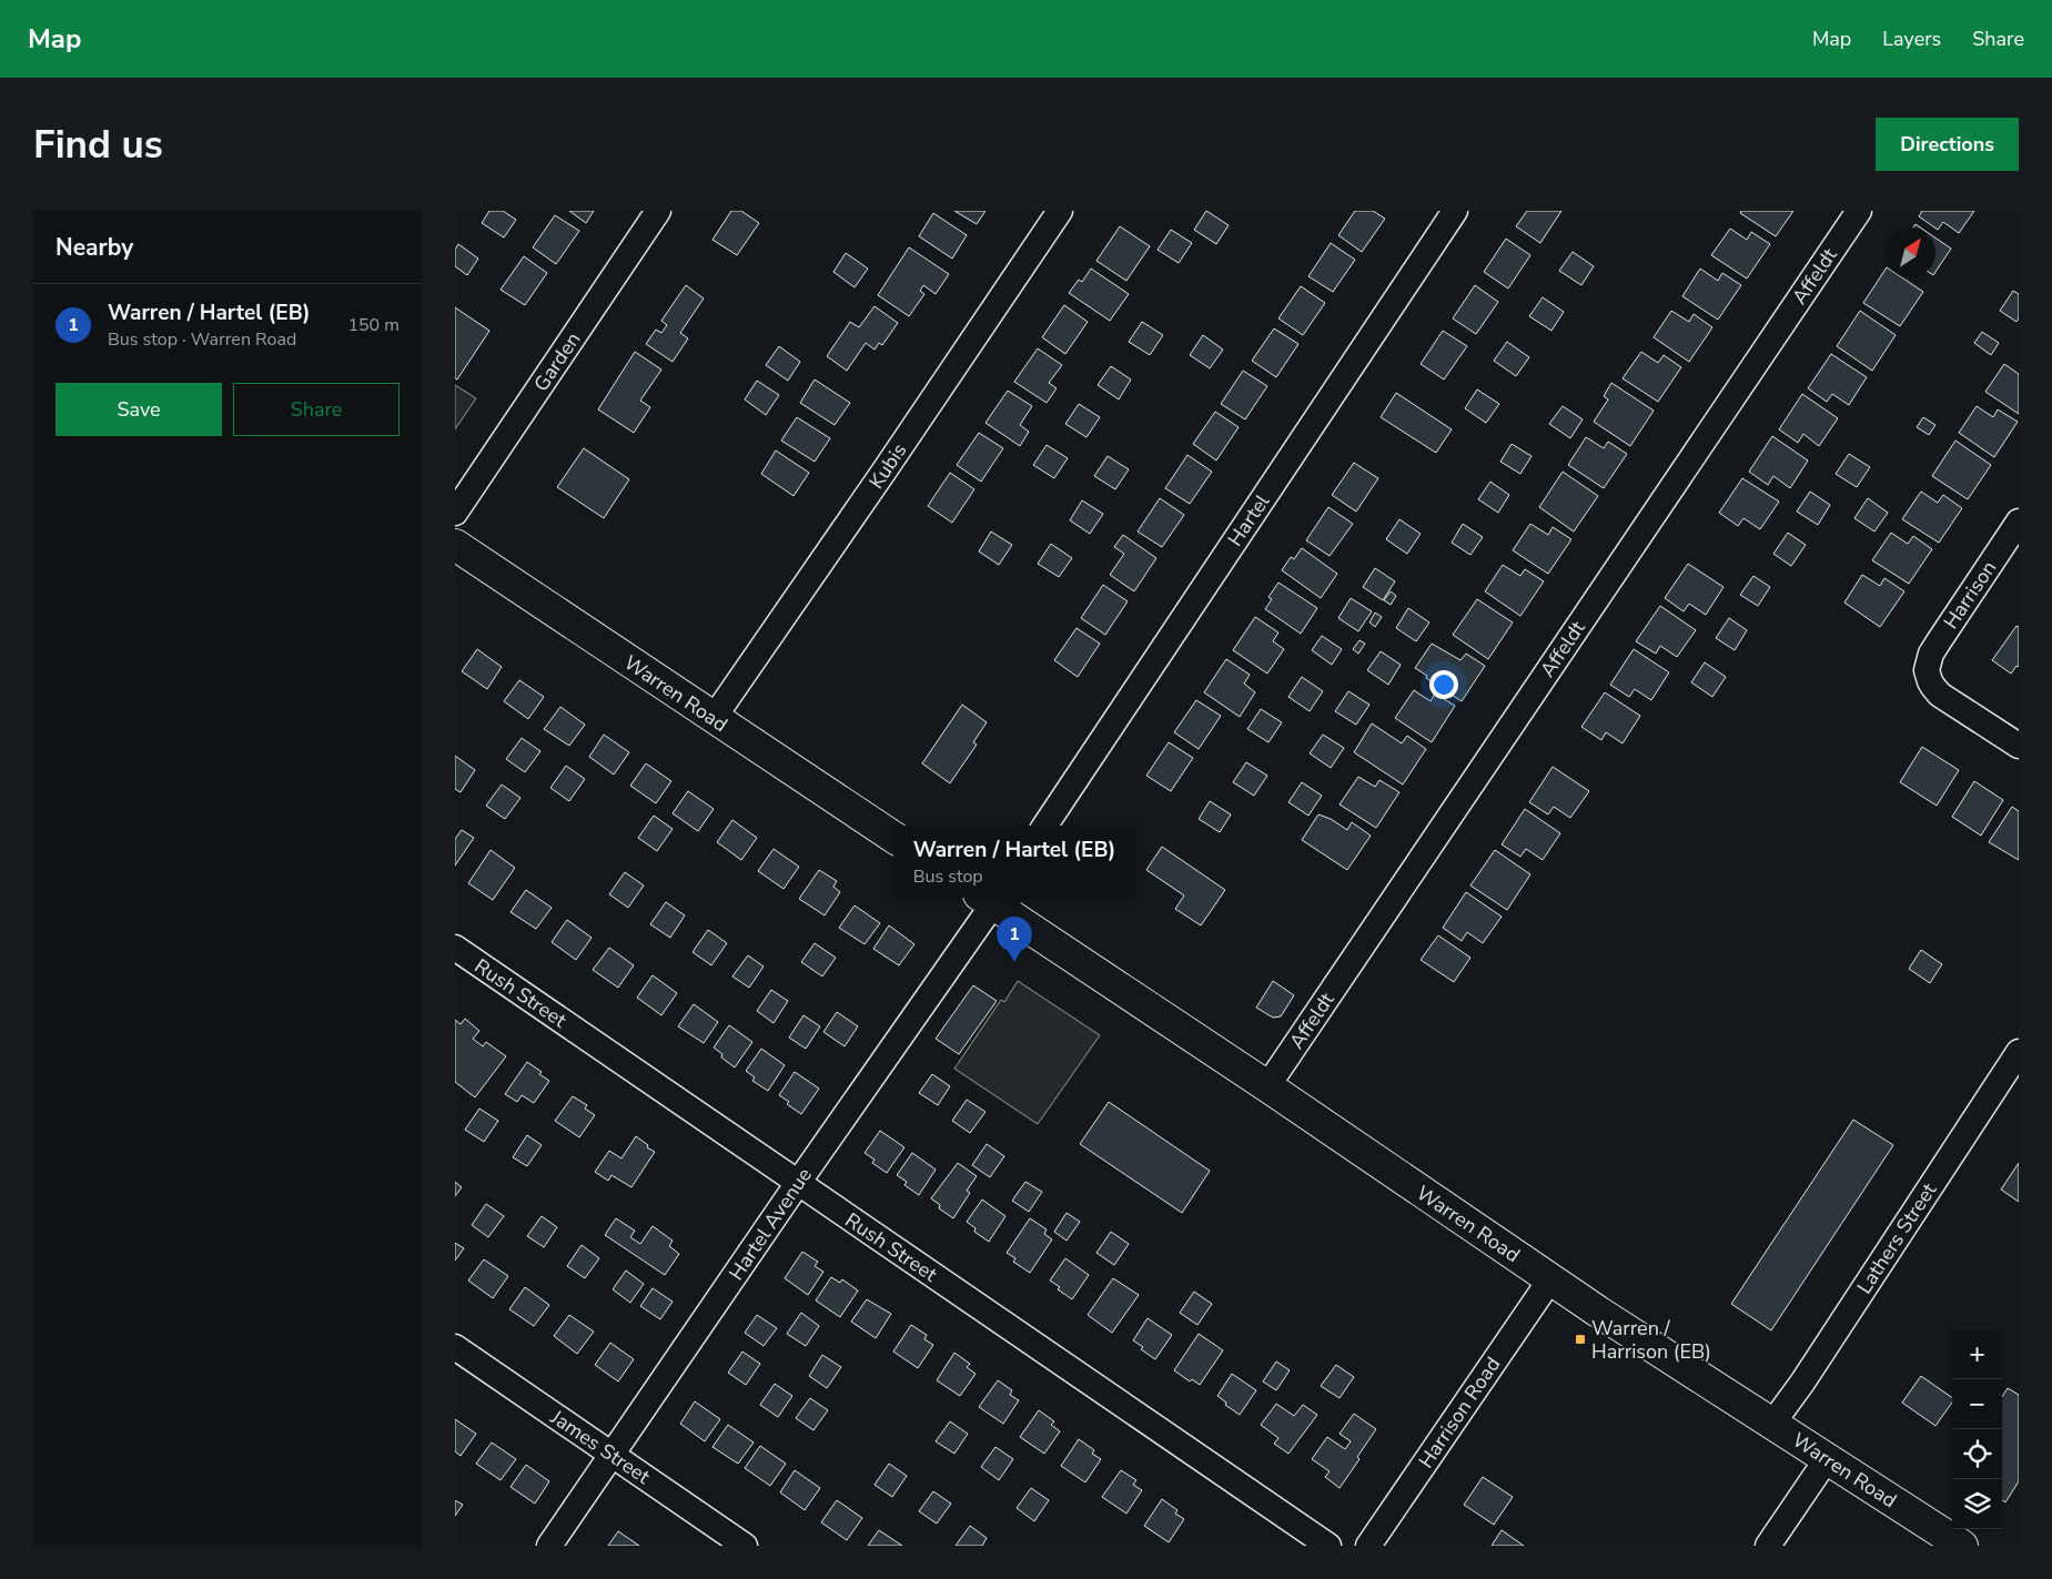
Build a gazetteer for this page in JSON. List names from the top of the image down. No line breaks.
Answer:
{"streets":{"main road":["Warren Road"],"street":["Affeldt","Garden","Kubis","Hartel","Harrison","Rush Street","Hartel Avenue","Lathers Street","Harrison Road","James Street"]},"crossings":[["Affeldt","Warren Road"],["Kubis","Warren Road"],["Warren Road","Hartel Avenue"],["Warren Road","Lathers Street"],["Warren Road","Harrison Road"],["Rush Street","Hartel Avenue"],["Hartel Avenue","James Street"]],"places":{"transit":["Warren / Harrison (EB)"]},"north":"top right","page":{"header":"Map","nav":["Map","Layers","Share"],"buttons":["Directions",["Save","Share"]],"title":"Find us","heading":"Nearby","list":[{"mark":"1","name":"Warren / Hartel (EB)","note":"Bus stop · Warren Road","value":"150 m"}],"popup":["Warren / Hartel (EB)","Bus stop"],"pins":"1","map_buttons":["+","−"]}}
